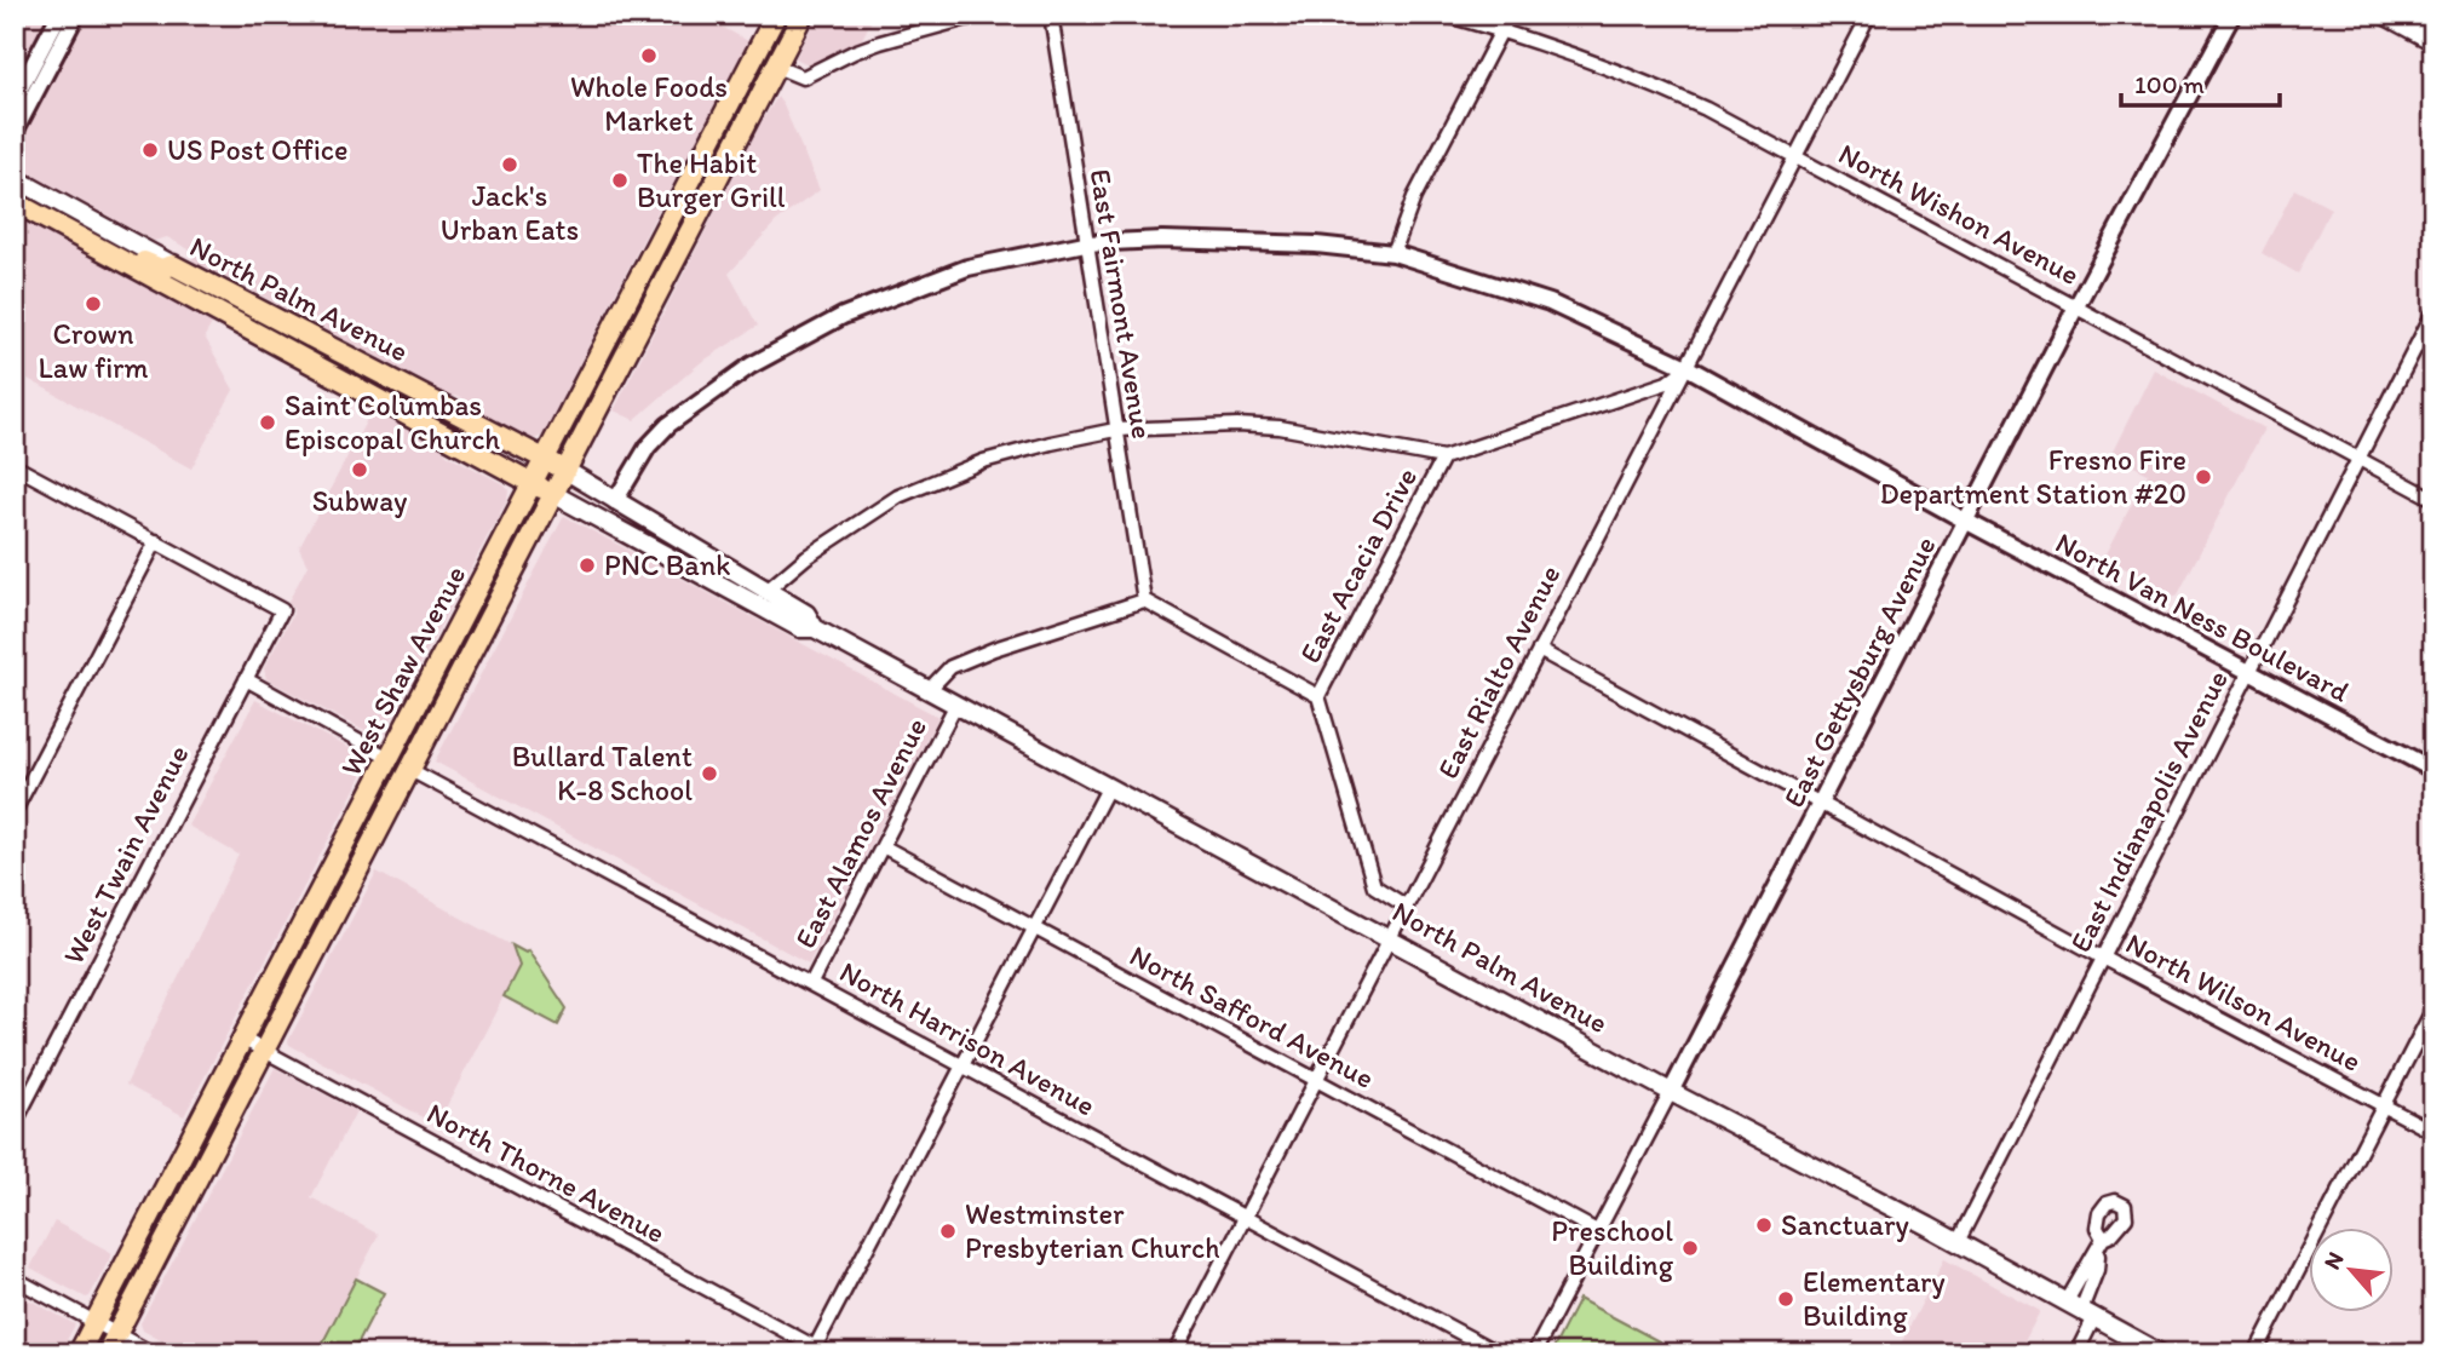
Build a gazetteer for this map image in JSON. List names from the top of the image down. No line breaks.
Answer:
{"streets":{"main road":["North Palm Avenue","West Shaw Avenue"],"street":["North Wishon Avenue","East Fairmont Avenue","East Acacia Drive","North Van Ness Boulevard","East Rialto Avenue","East Gettysburg Avenue","East Indianapolis Avenue","East Alamos Avenue","West Twain Avenue","North Wilson Avenue","North Safford Avenue","North Harrison Avenue","North Thorne Avenue"]},"crossings":[["North Wishon Avenue","East Rialto Avenue"],["North Wishon Avenue","East Gettysburg Avenue"],["North Wishon Avenue","East Indianapolis Avenue"],["North Palm Avenue","North Van Ness Boulevard"],["North Palm Avenue","West Shaw Avenue"],["North Palm Avenue","East Rialto Avenue"],["North Palm Avenue","East Gettysburg Avenue"],["North Palm Avenue","East Indianapolis Avenue"],["North Palm Avenue","East Alamos Avenue"],["East Fairmont Avenue","North Van Ness Boulevard"],["North Van Ness Boulevard","East Rialto Avenue"],["North Van Ness Boulevard","East Gettysburg Avenue"],["North Van Ness Boulevard","East Indianapolis Avenue"],["West Shaw Avenue","North Harrison Avenue"],["West Shaw Avenue","North Thorne Avenue"],["East Rialto Avenue","North Wilson Avenue"],["East Rialto Avenue","North Safford Avenue"],["East Rialto Avenue","North Harrison Avenue"],["East Gettysburg Avenue","North Wilson Avenue"],["East Gettysburg Avenue","North Safford Avenue"],["East Indianapolis Avenue","North Wilson Avenue"],["East Alamos Avenue","North Safford Avenue"],["East Alamos Avenue","North Harrison Avenue"]],"places":["Whole Foods Market","US Post Office","Jack's Urban Eats","The Habit Burger Grill","Crown Law firm","Saint Columbas Episcopal Church","Subway","Fresno Fire Department Station #20","PNC Bank","Bullard Talent K-8 School","Sanctuary","Westminster Presbyterian Church","Preschool Building","Elementary Building"],"scale_bar":"100 m","north":"top left"}
